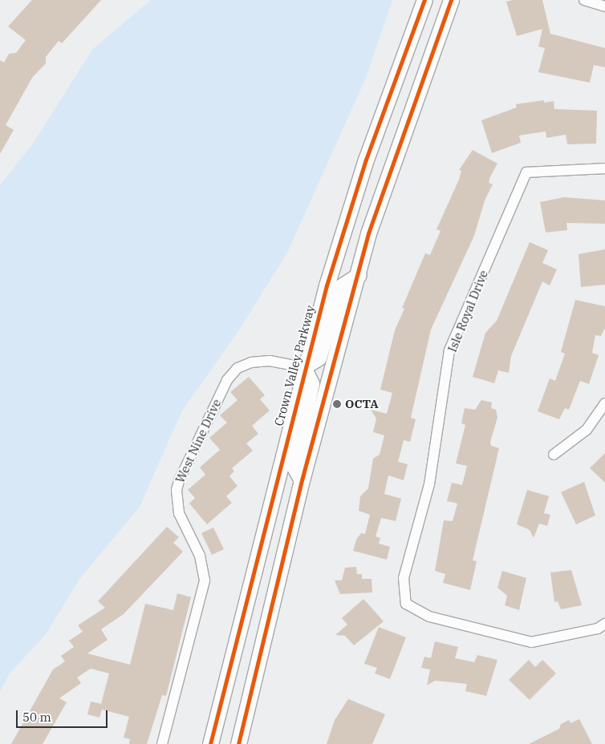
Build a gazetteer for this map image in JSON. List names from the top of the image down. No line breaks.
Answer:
{"streets":{"main road":["Crown Valley Parkway"],"street":["Isle Royal Drive","West Nine Drive"]},"crossings":[["Crown Valley Parkway","West Nine Drive"]],"places":["OCTA"],"scale_bar":"50 m"}
